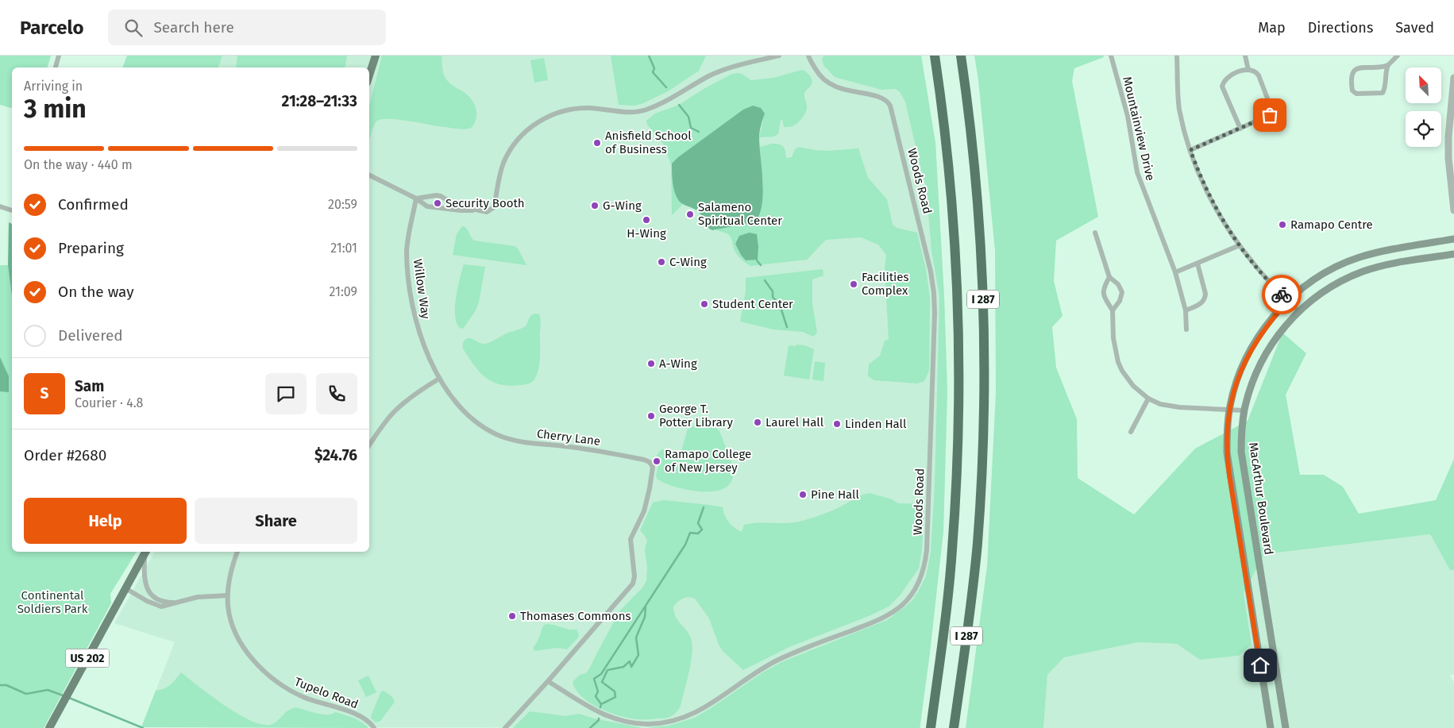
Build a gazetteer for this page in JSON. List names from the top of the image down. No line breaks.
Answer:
{"streets":{"highway":["I 287"],"main road":["MacArthur Boulevard","US 202"],"street":["Mountainview Drive","Woods Road","Willow Way","Cherry Lane","Tupelo Road"]},"crossings":[["Woods Road","Cherry Lane"],["Willow Way","Cherry Lane"]],"parks":["Continental Soldiers Park"],"places":["Anisfield School of Business","Security Booth","G-Wing","Salameno Spiritual Center","H-Wing","Ramapo Centre","C-Wing","Facilities Complex","Student Center","A-Wing","George T. Potter Library","Laurel Hall","Linden Hall","Ramapo College of New Jersey","Pine Hall","Thomases Commons"],"north":"top left","page":{"header":"Parcelo","search":"Search here","nav":["Map","Directions","Saved"],"heading":["3 min","Arriving in","21:28–21:33"],"panel":["Sam","Courier · 4.8","Order #2680","$24.76"],"bar":"On the way · 440 m","list":[["Confirmed","20:59"],["Preparing","21:01"],["On the way","21:09"],"Delivered"],"round":"S","buttons":["Help","Share"]}}
